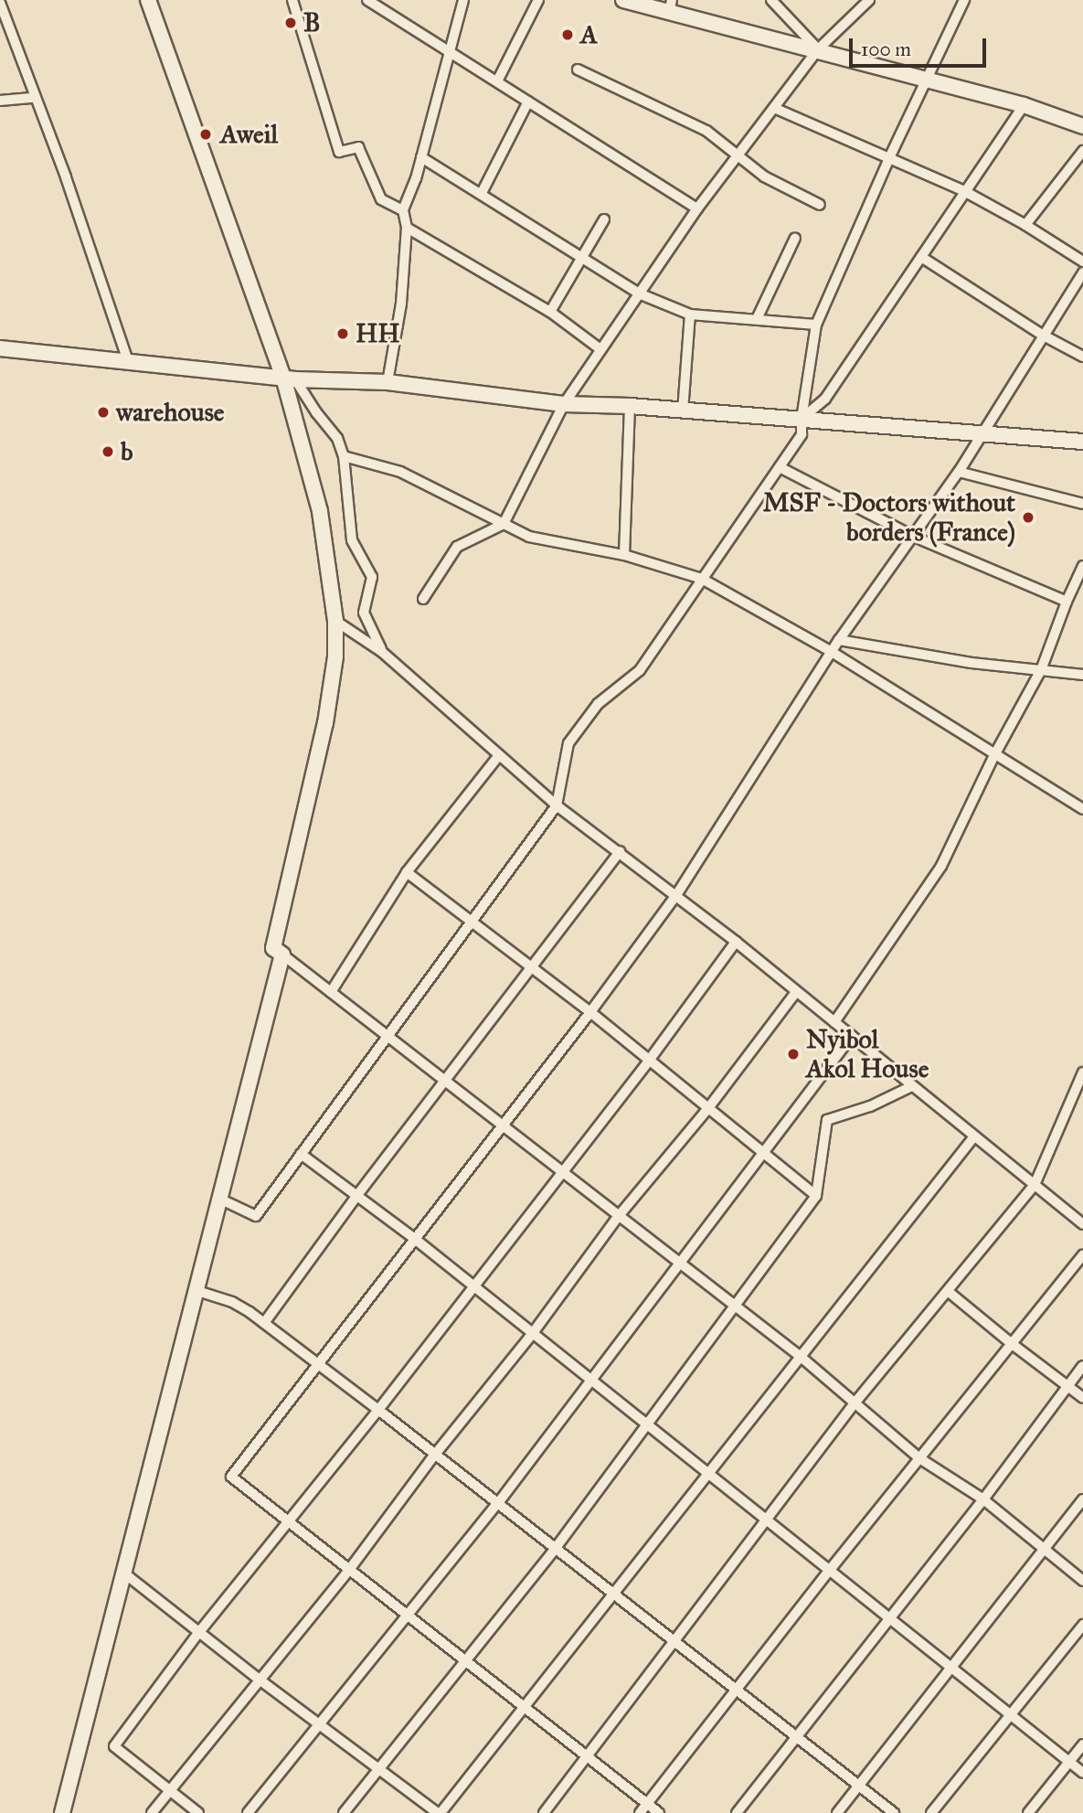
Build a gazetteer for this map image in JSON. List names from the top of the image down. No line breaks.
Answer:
{"places":["B","A","Aweil","HH","warehouse","b","MSF - Doctors without borders (France)","Nyibol Akol House"],"scale_bar":"100 m"}
